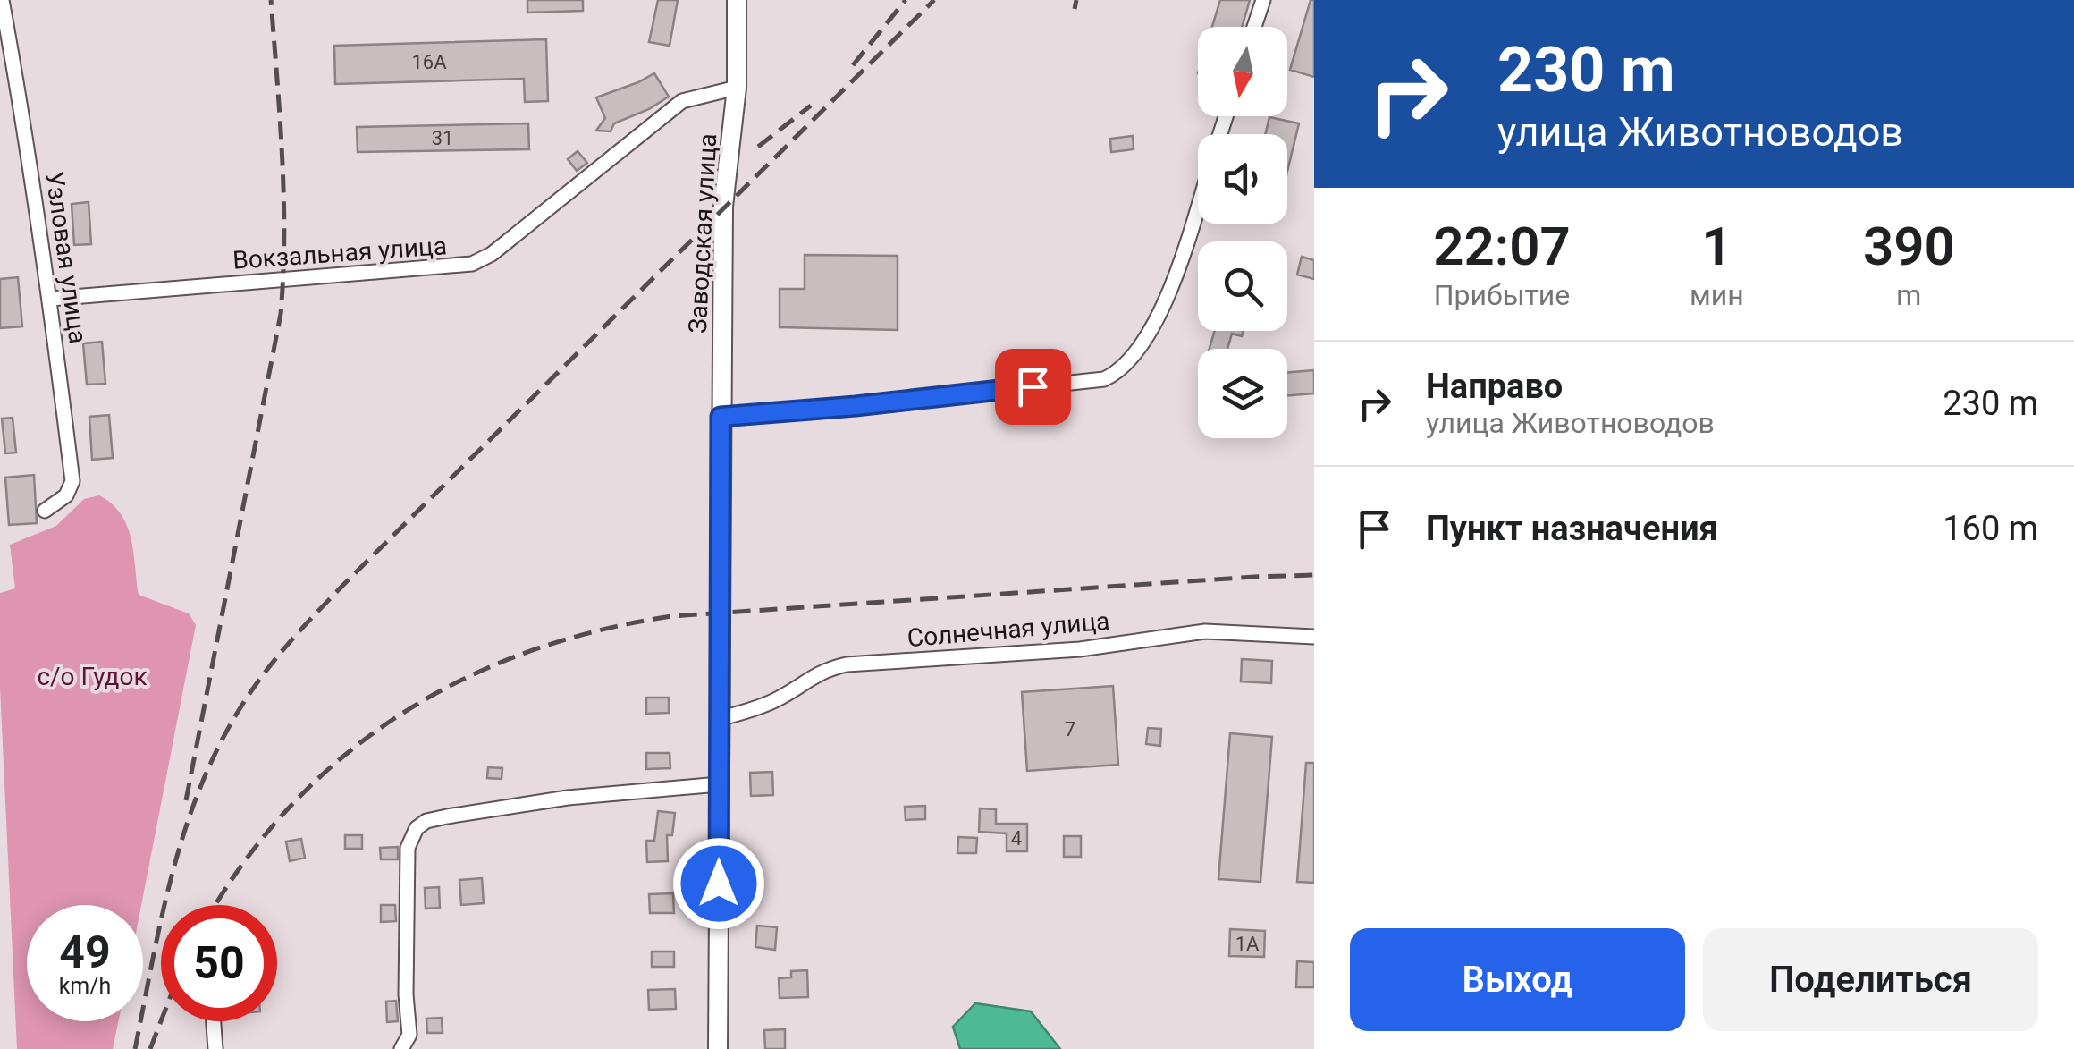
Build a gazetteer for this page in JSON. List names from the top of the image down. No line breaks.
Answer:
{"streets":{"main road":["Заводская улица"],"street":["Вокзальная улица","Узловая улица","Солнечная улица"]},"crossings":[["Заводская улица","Вокзальная улица"],["Заводская улица","Солнечная улица"],["Вокзальная улица","Узловая улица"]],"parks":["с/о Гудок"],"house_numbers":["16А","31","7","4","1А"],"north":"bottom","page":{"turn":["230 m","улица Животноводов"],"eta":["22:07","Прибытие","1","мин","390","m"],"list":[{"name":"Направо","note":"улица Животноводов","value":"230 m"},{"name":"Пункт назначения","value":"160 m"}],"speed":"49 km/h","limit":"50","buttons":["Выход","Поделиться"]}}
